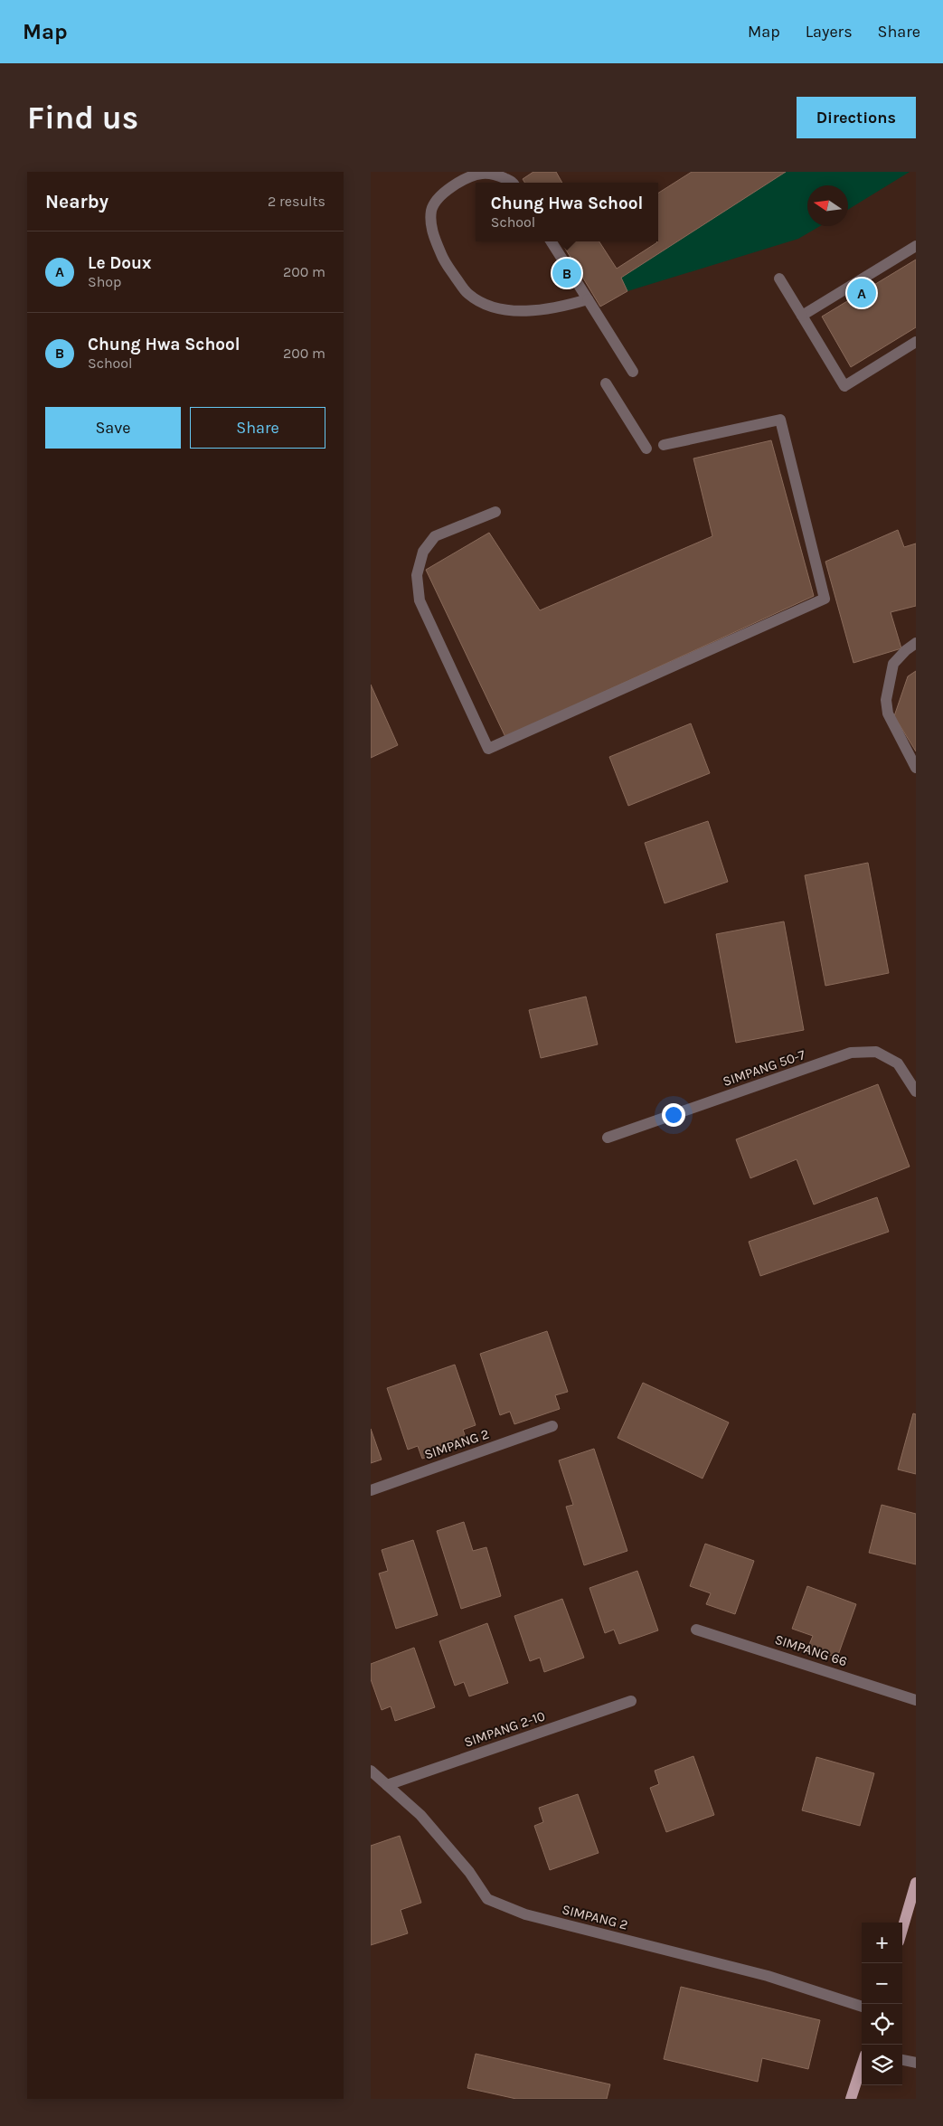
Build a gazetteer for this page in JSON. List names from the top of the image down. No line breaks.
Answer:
{"streets":{"street":["SIMPANG 50-7","SIMPANG 2","SIMPANG 66","SIMPANG 2-10"]},"crossings":[["SIMPANG 2","SIMPANG 2-10"]],"north":"left","page":{"header":"Map","nav":["Map","Layers","Share"],"buttons":["Directions",["Save","Share"]],"title":"Find us","heading":["Nearby","2 results"],"popup":["Chung Hwa School","School"],"list":[{"mark":"A","name":"Le Doux","note":"Shop","value":"200 m"},{"mark":"B","name":"Chung Hwa School","note":"School","value":"200 m"}],"pins":["B","A"],"map_buttons":["+","−"]}}
